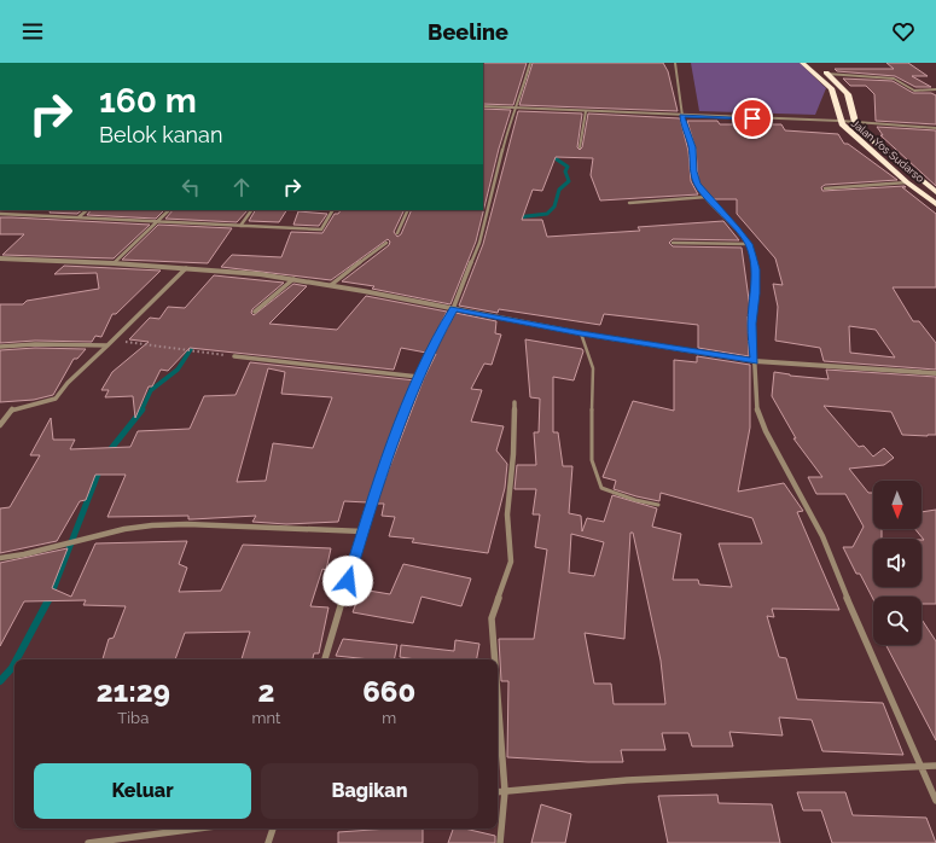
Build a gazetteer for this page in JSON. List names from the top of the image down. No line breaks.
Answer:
{"streets":{"highway":["Jalan Yos Sudarso"]},"north":"bottom","page":{"header":"Beeline","turn":["160 m","Belok kanan"],"eta":["21:29","Tiba","2","mnt","660","m"],"buttons":["Keluar","Bagikan"]}}
